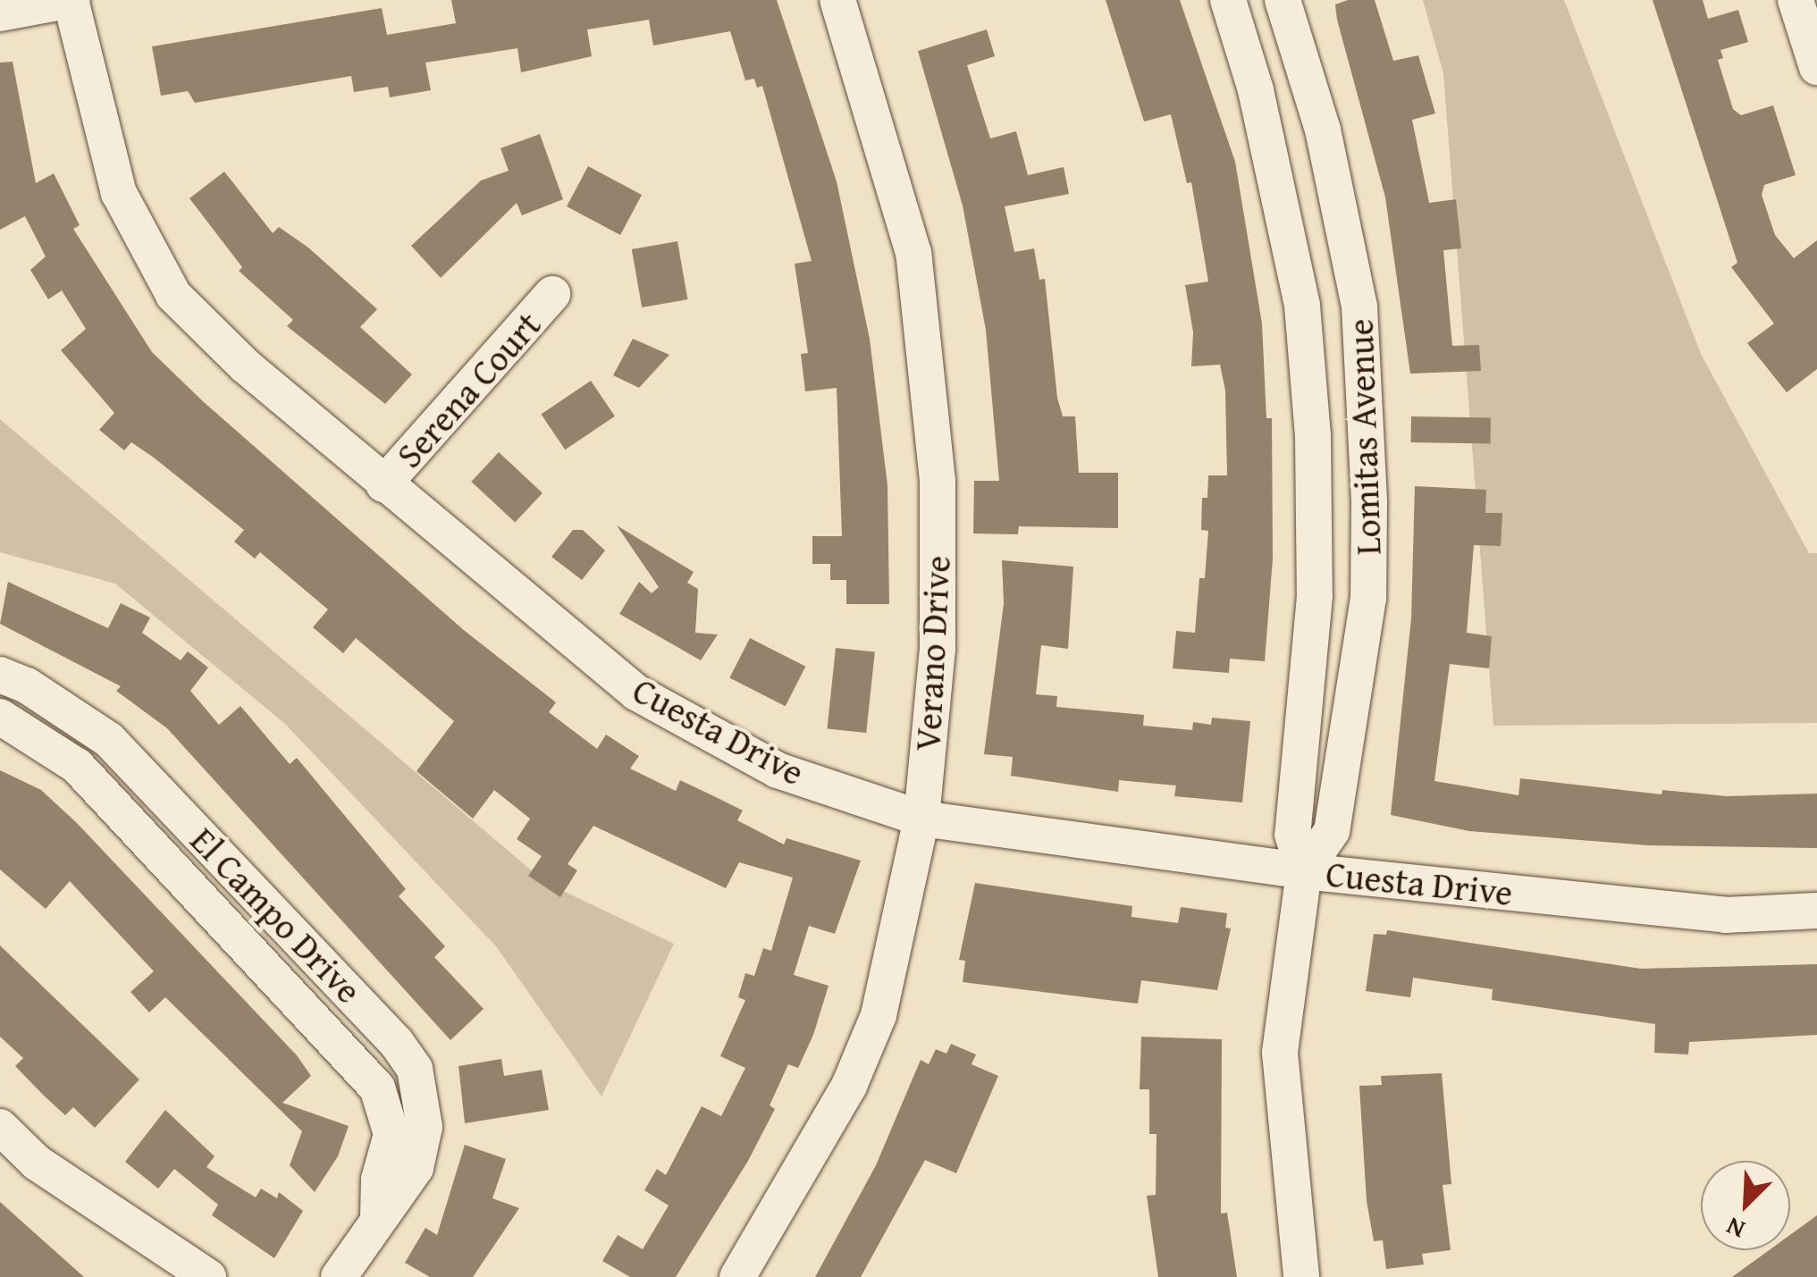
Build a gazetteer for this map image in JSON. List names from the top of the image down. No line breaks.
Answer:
{"streets":{"street":["Serena Court","Lomitas Avenue","Verano Drive","Cuesta Drive","El Campo Drive"]},"crossings":[["Serena Court","Cuesta Drive"],["Lomitas Avenue","Cuesta Drive"],["Verano Drive","Cuesta Drive"]],"north":"bottom left"}
